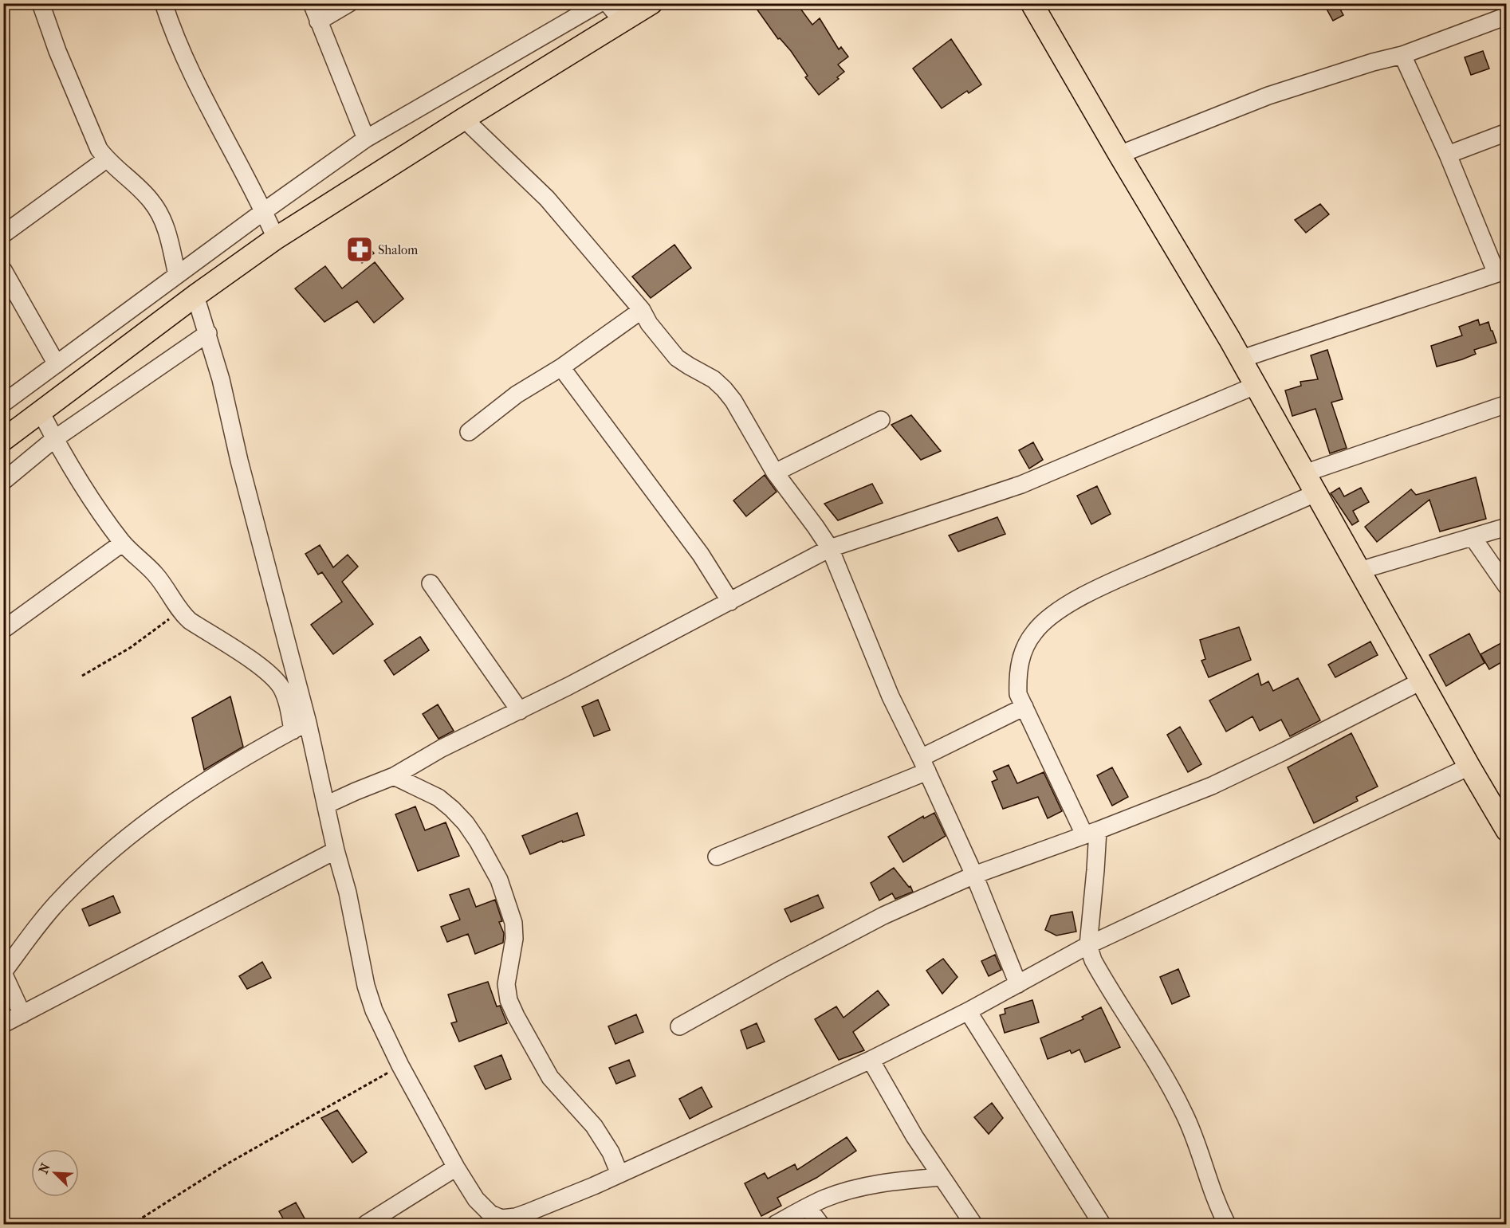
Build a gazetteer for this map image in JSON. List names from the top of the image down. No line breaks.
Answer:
{"places":{"pharmacy":["Shalom"]},"north":"top left"}
